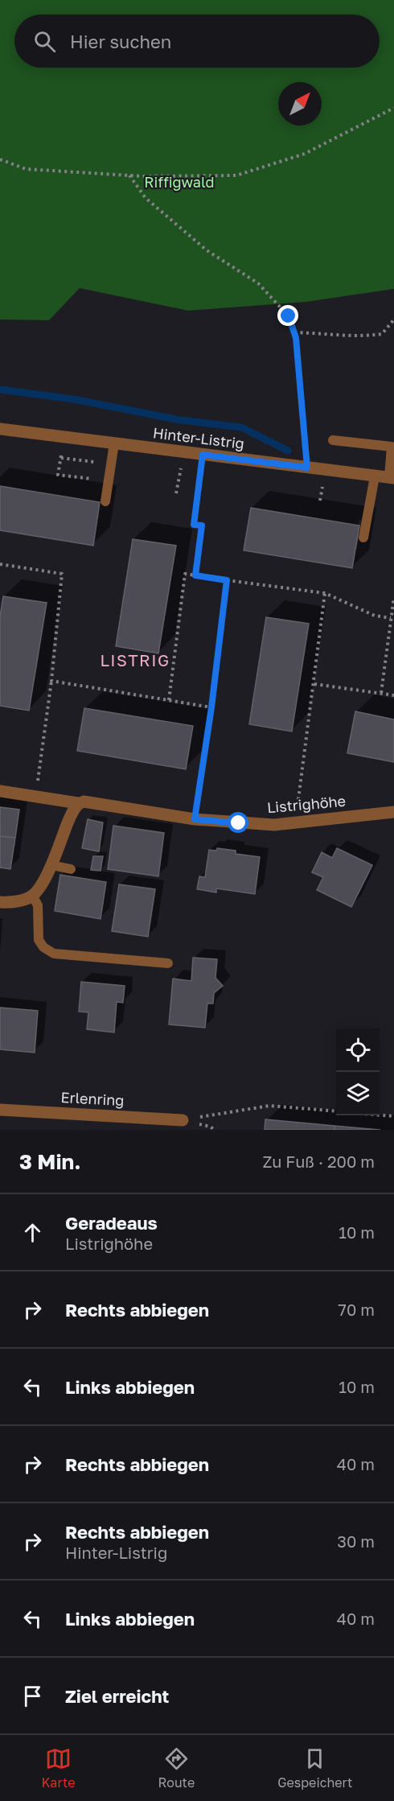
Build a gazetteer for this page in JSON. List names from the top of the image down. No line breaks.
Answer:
{"streets":{"street":["Hinter-Listrig","Listrighöhe","Erlenring"]},"districts":["LISTRIG"],"parks":["Riffigwald"],"north":"top right","page":{"search":"Hier suchen","heading":["3 Min.","Zu Fuß · 200 m"],"list":[["Geradeaus","Listrighöhe","10 m"],["Rechts abbiegen","70 m"],["Links abbiegen","10 m"],["Rechts abbiegen","40 m"],["Rechts abbiegen","Hinter-Listrig","30 m"],["Links abbiegen","40 m"],"Ziel erreicht"],"nav":["Karte","Route","Gespeichert"]}}
